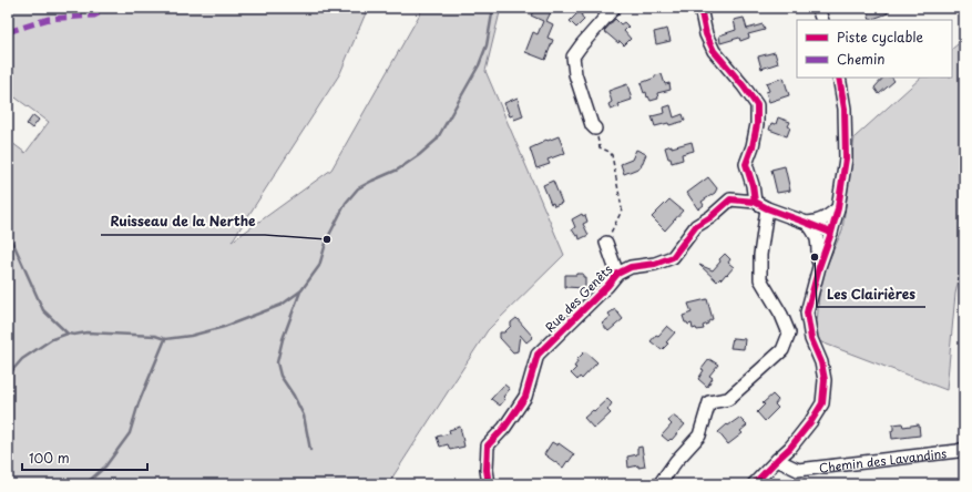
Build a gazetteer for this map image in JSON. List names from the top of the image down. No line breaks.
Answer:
{"streets":{"street":["Rue des Genêts","Chemin des Lavandins"]},"places":["Ruisseau de la Nerthe","Les Clairières"],"legend":["Piste cyclable","Chemin"],"scale_bar":"100 m"}
